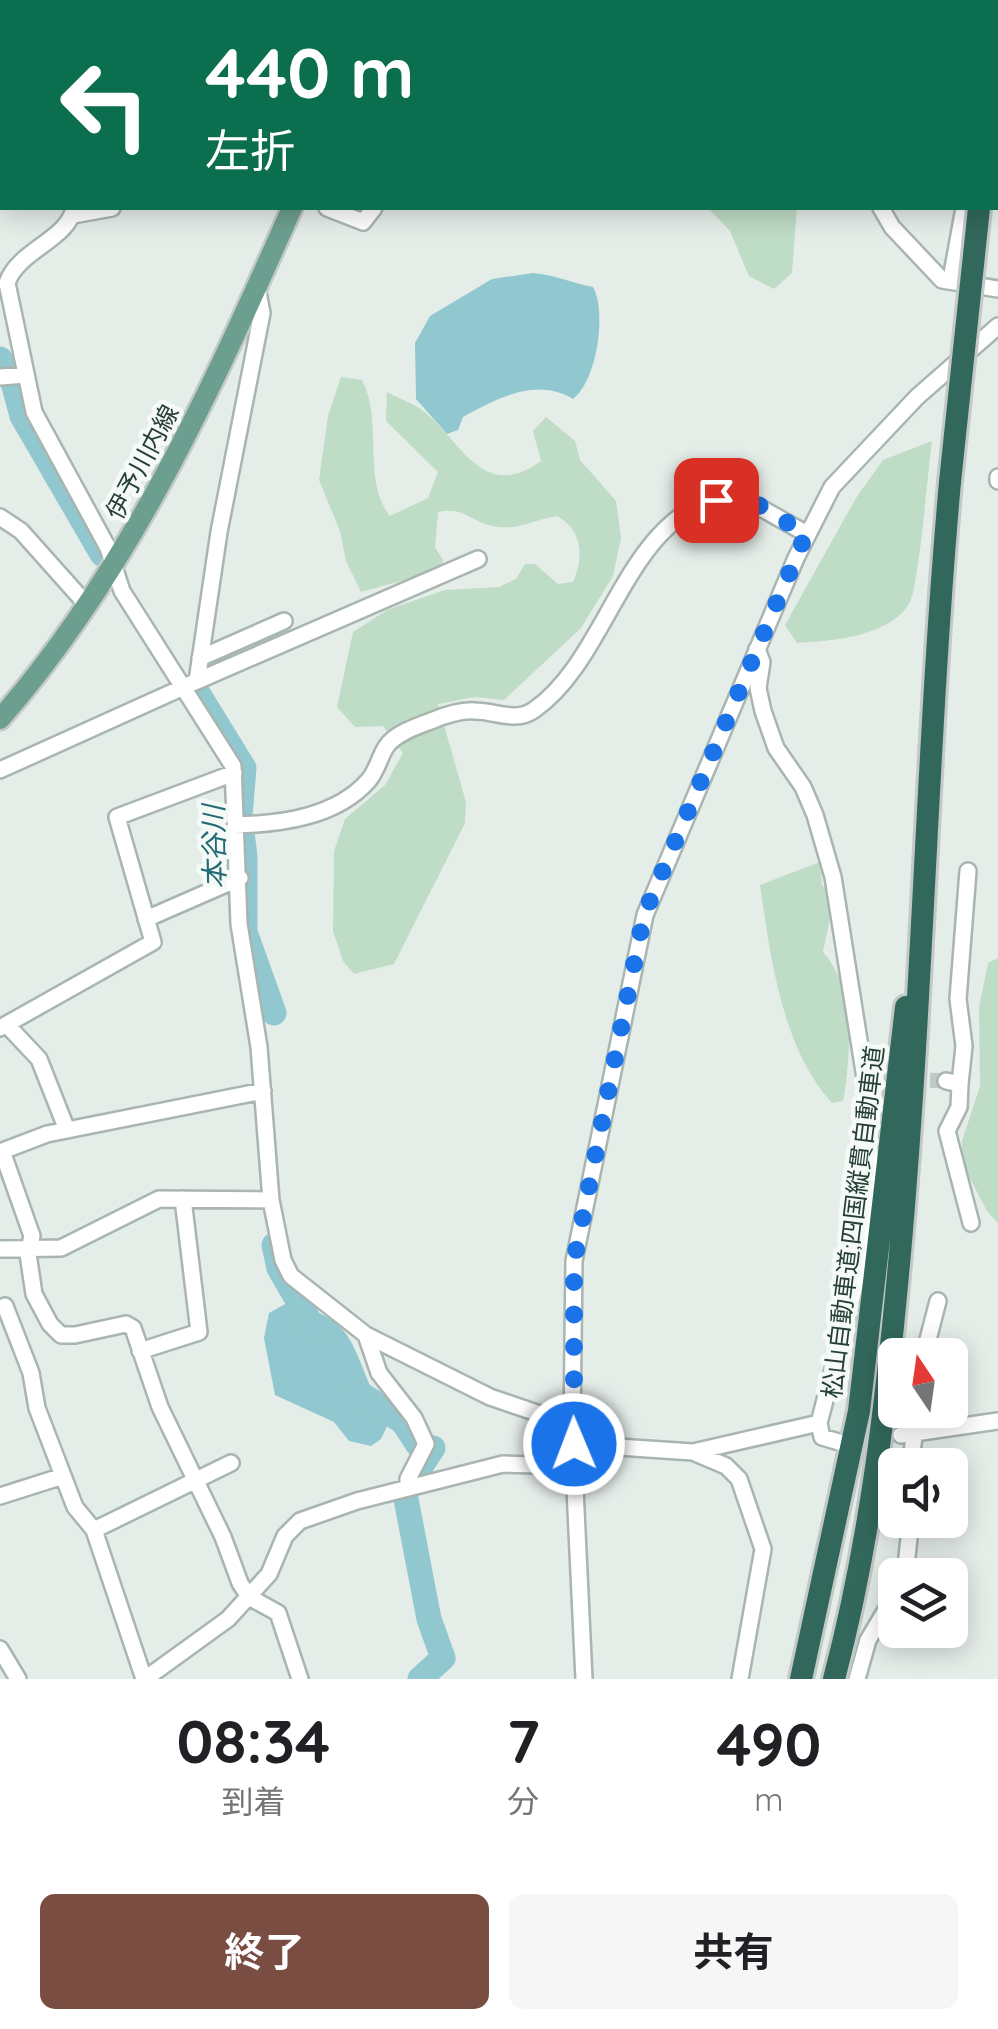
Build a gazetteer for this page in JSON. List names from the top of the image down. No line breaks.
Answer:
{"streets":{"highway":["松山自動車道;四国縦貫自動車道"],"main road":["伊予川内線"]},"water":["本谷川"],"north":"top","page":{"turn":["440 m","左折"],"eta":["08:34","到着","7","分","490","m"],"buttons":["終了","共有"]}}
